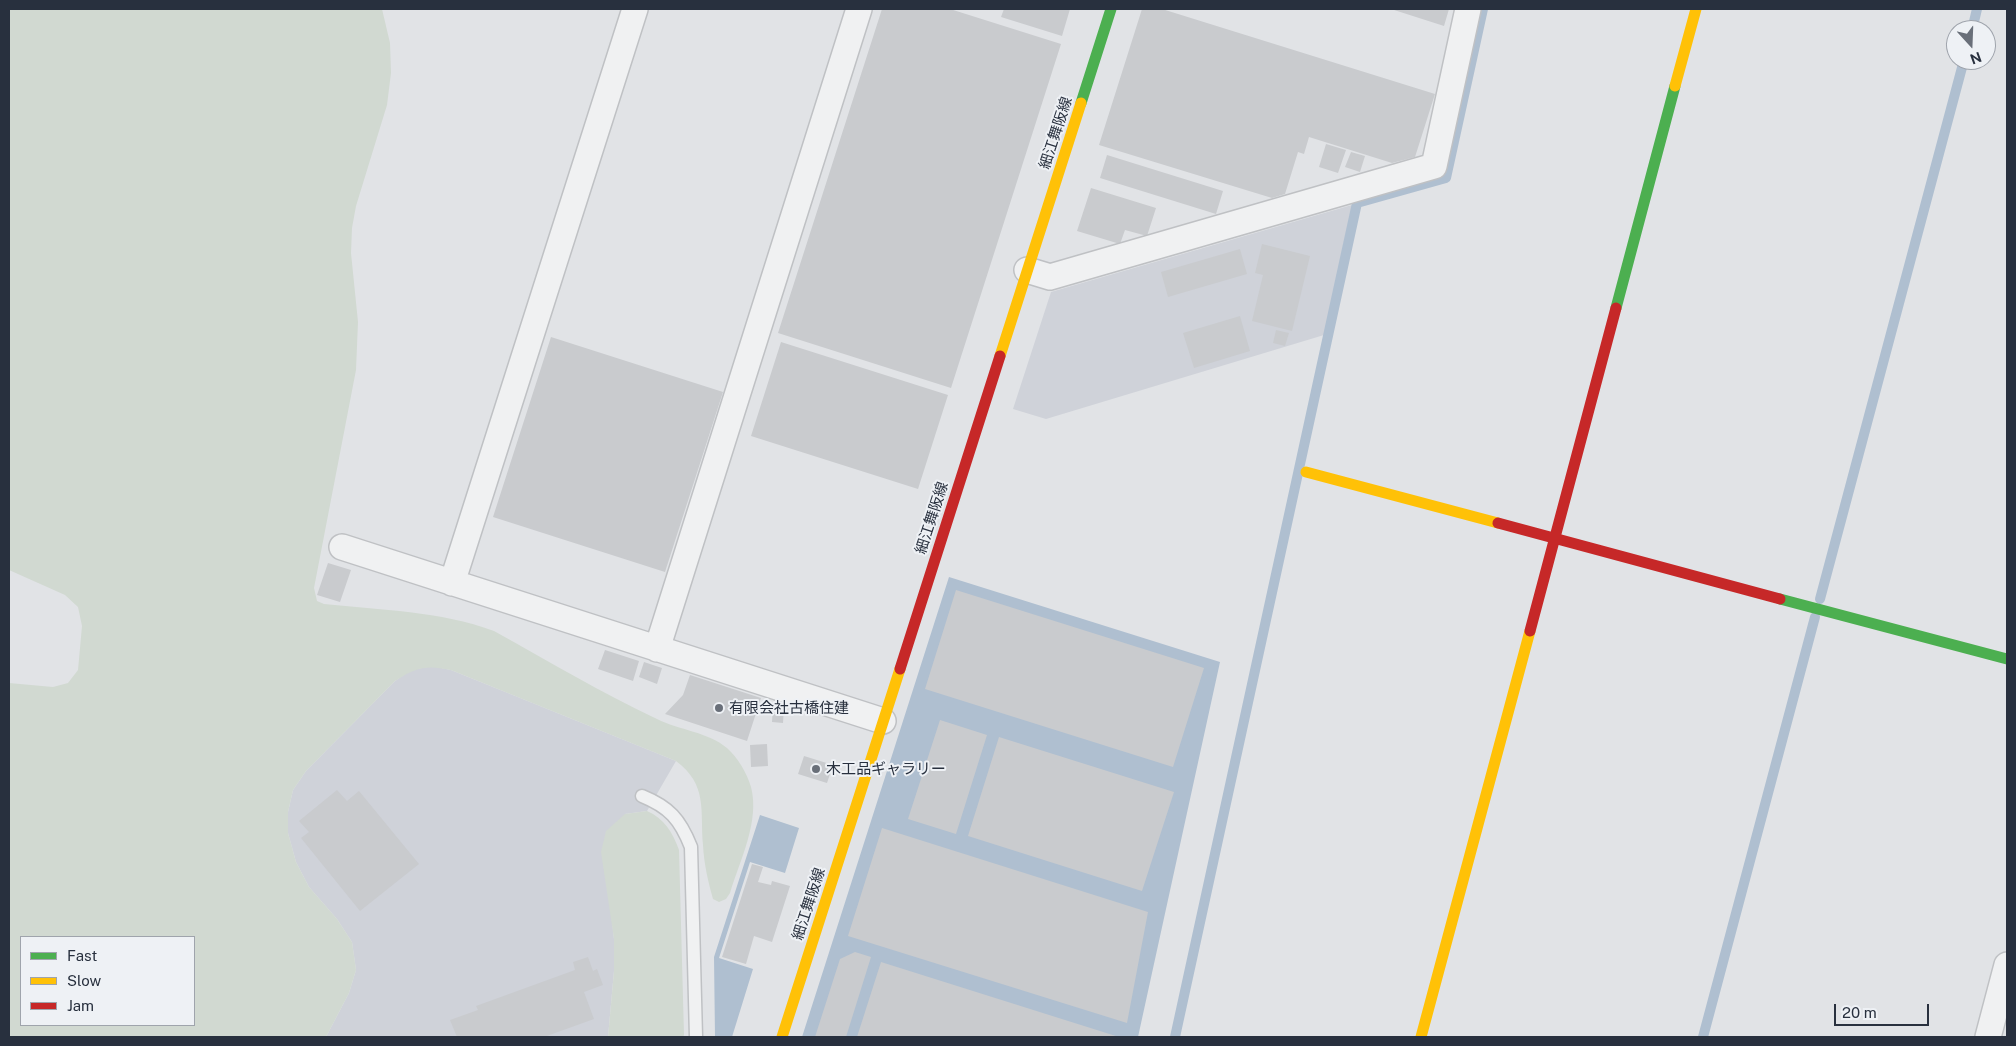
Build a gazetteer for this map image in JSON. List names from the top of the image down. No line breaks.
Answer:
{"streets":{"street":["細江舞阪線"]},"places":["有限会社古橋住建","木工品ギャラリー"],"legend":["Fast","Slow","Jam"],"scale_bar":"20 m","north":"bottom"}
